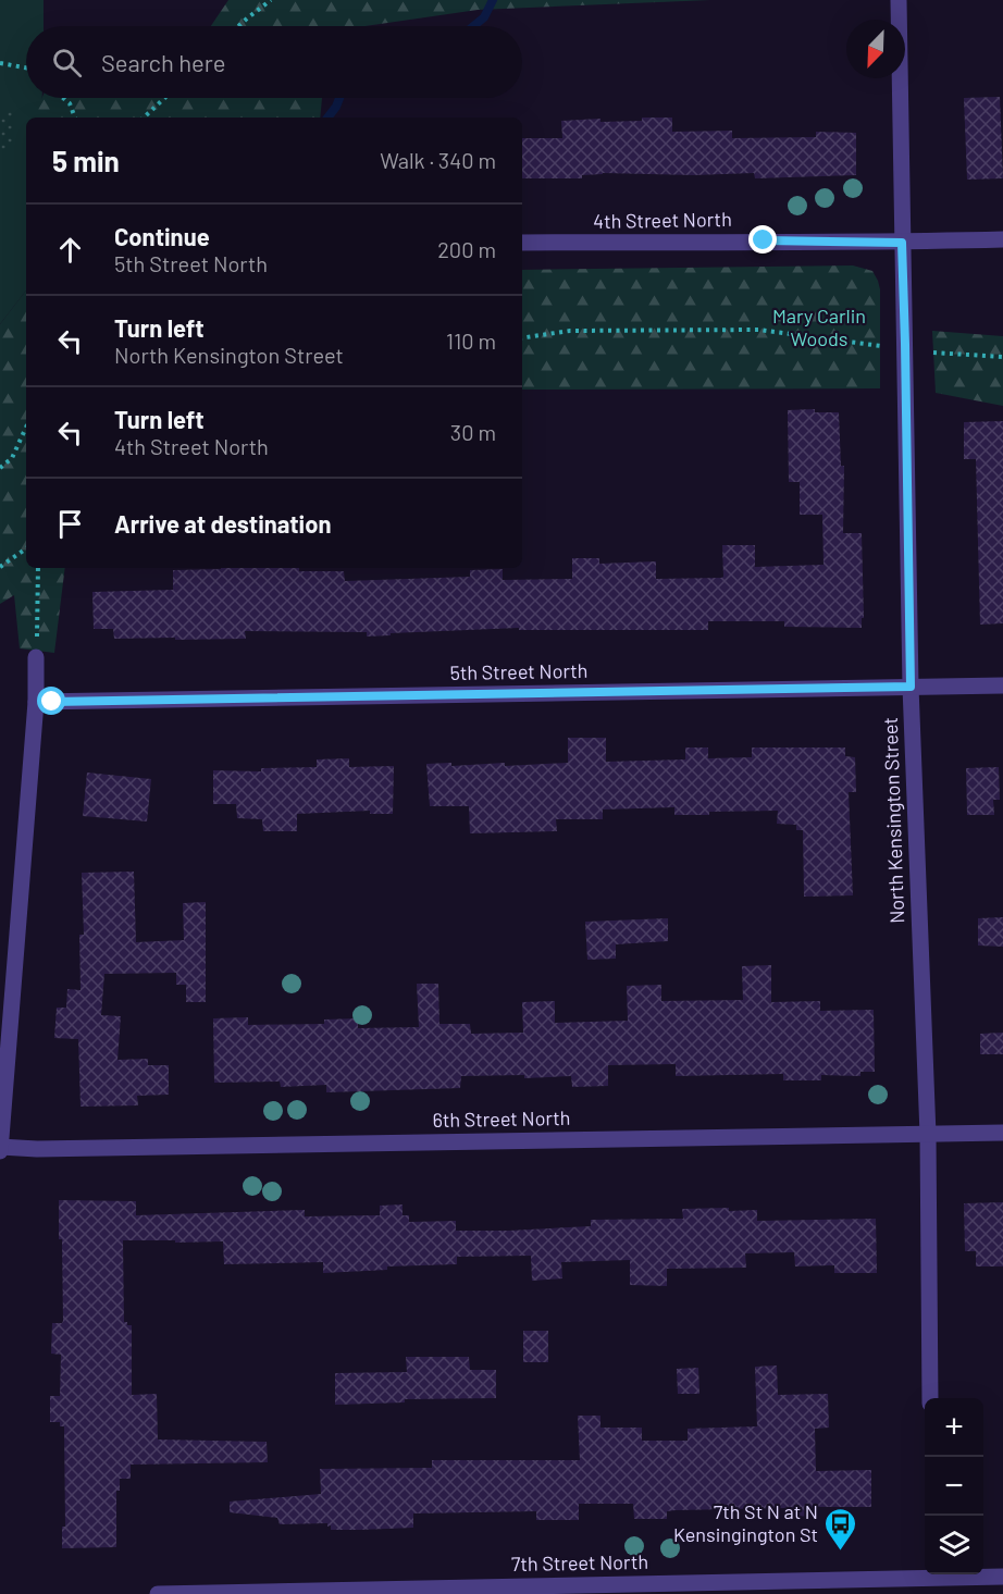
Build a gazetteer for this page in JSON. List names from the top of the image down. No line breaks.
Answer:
{"streets":{"street":["4th Street North","5th Street North","North Kensington Street","6th Street North","7th Street North"]},"crossings":[["4th Street North","North Kensington Street"],["5th Street North","North Kensington Street"],["North Kensington Street","6th Street North"]],"parks":["Mary Carlin Woods"],"places":{"bus stop":["7th St N at N Kensingington St"]},"north":"bottom left","page":{"search":"Search here","heading":["5 min","Walk · 340 m"],"list":[["Continue","5th Street North","200 m"],["Turn left","North Kensington Street","110 m"],["Turn left","4th Street North","30 m"],"Arrive at destination"],"map_buttons":["+","−"]}}
